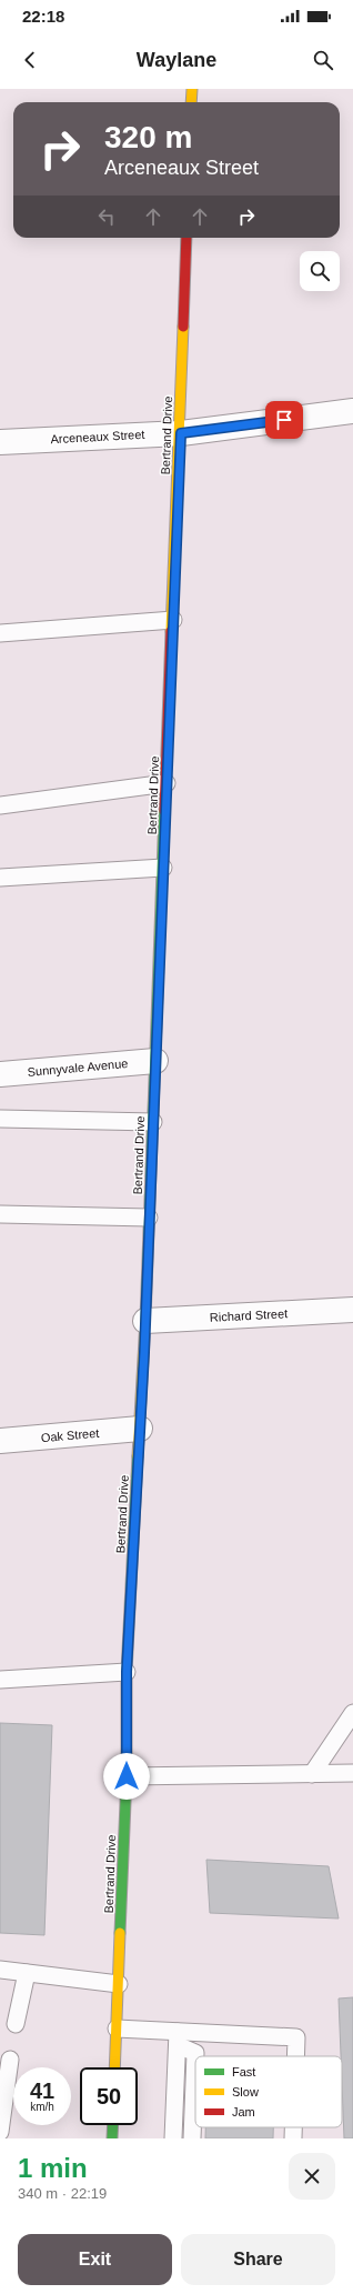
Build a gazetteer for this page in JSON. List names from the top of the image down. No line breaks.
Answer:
{"streets":{"main road":["Bertrand Drive"],"street":["Arceneaux Street","Sunnyvale Avenue","Richard Street","Oak Street"]},"crossings":[["Bertrand Drive","Arceneaux Street"],["Bertrand Drive","Sunnyvale Avenue"],["Bertrand Drive","Richard Street"],["Bertrand Drive","Oak Street"]],"legend":["Fast","Slow","Jam"],"page":{"status":"22:18","header":"Waylane","turn":["320 m","Arceneaux Street"],"speed":"41 km/h","limit":"50","heading":["1 min","340 m · 22:19"],"buttons":["Exit","Share"]}}
